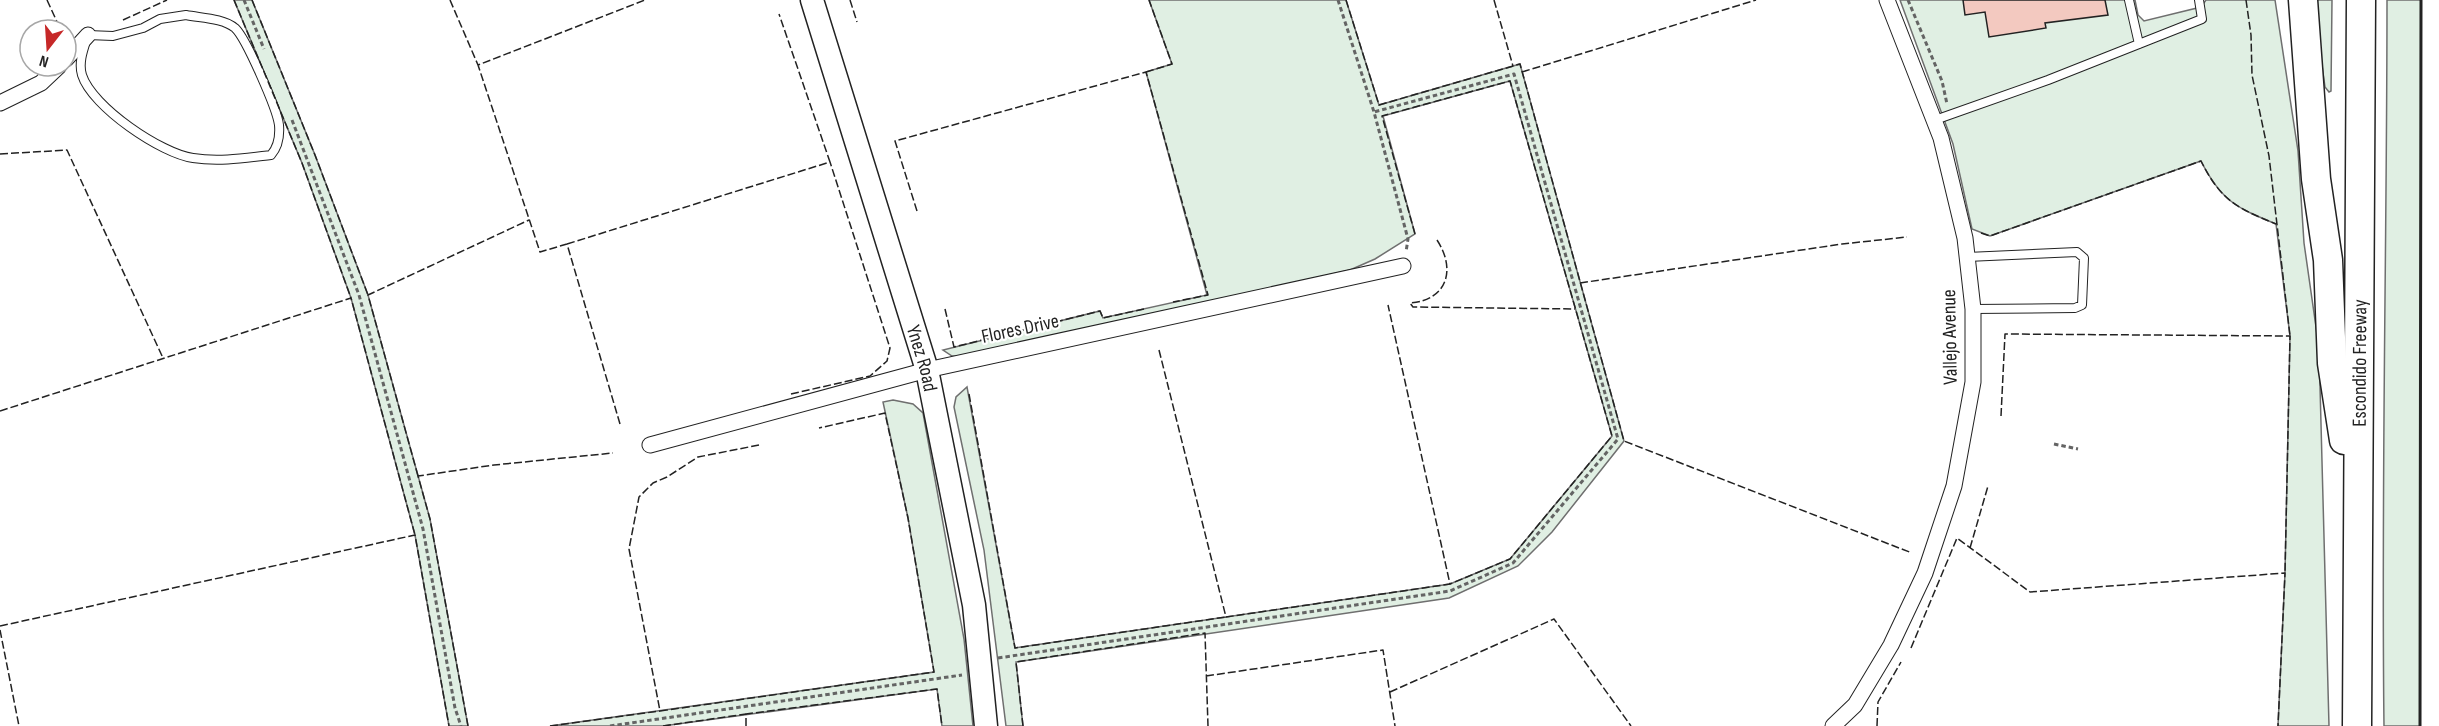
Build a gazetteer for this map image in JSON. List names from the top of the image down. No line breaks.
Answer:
{"streets":{"highway":["Escondido Freeway"],"main road":["Ynez Road"],"street":["Flores Drive","Vallejo Avenue"]},"crossings":[["Flores Drive","Ynez Road"]],"north":"bottom"}
